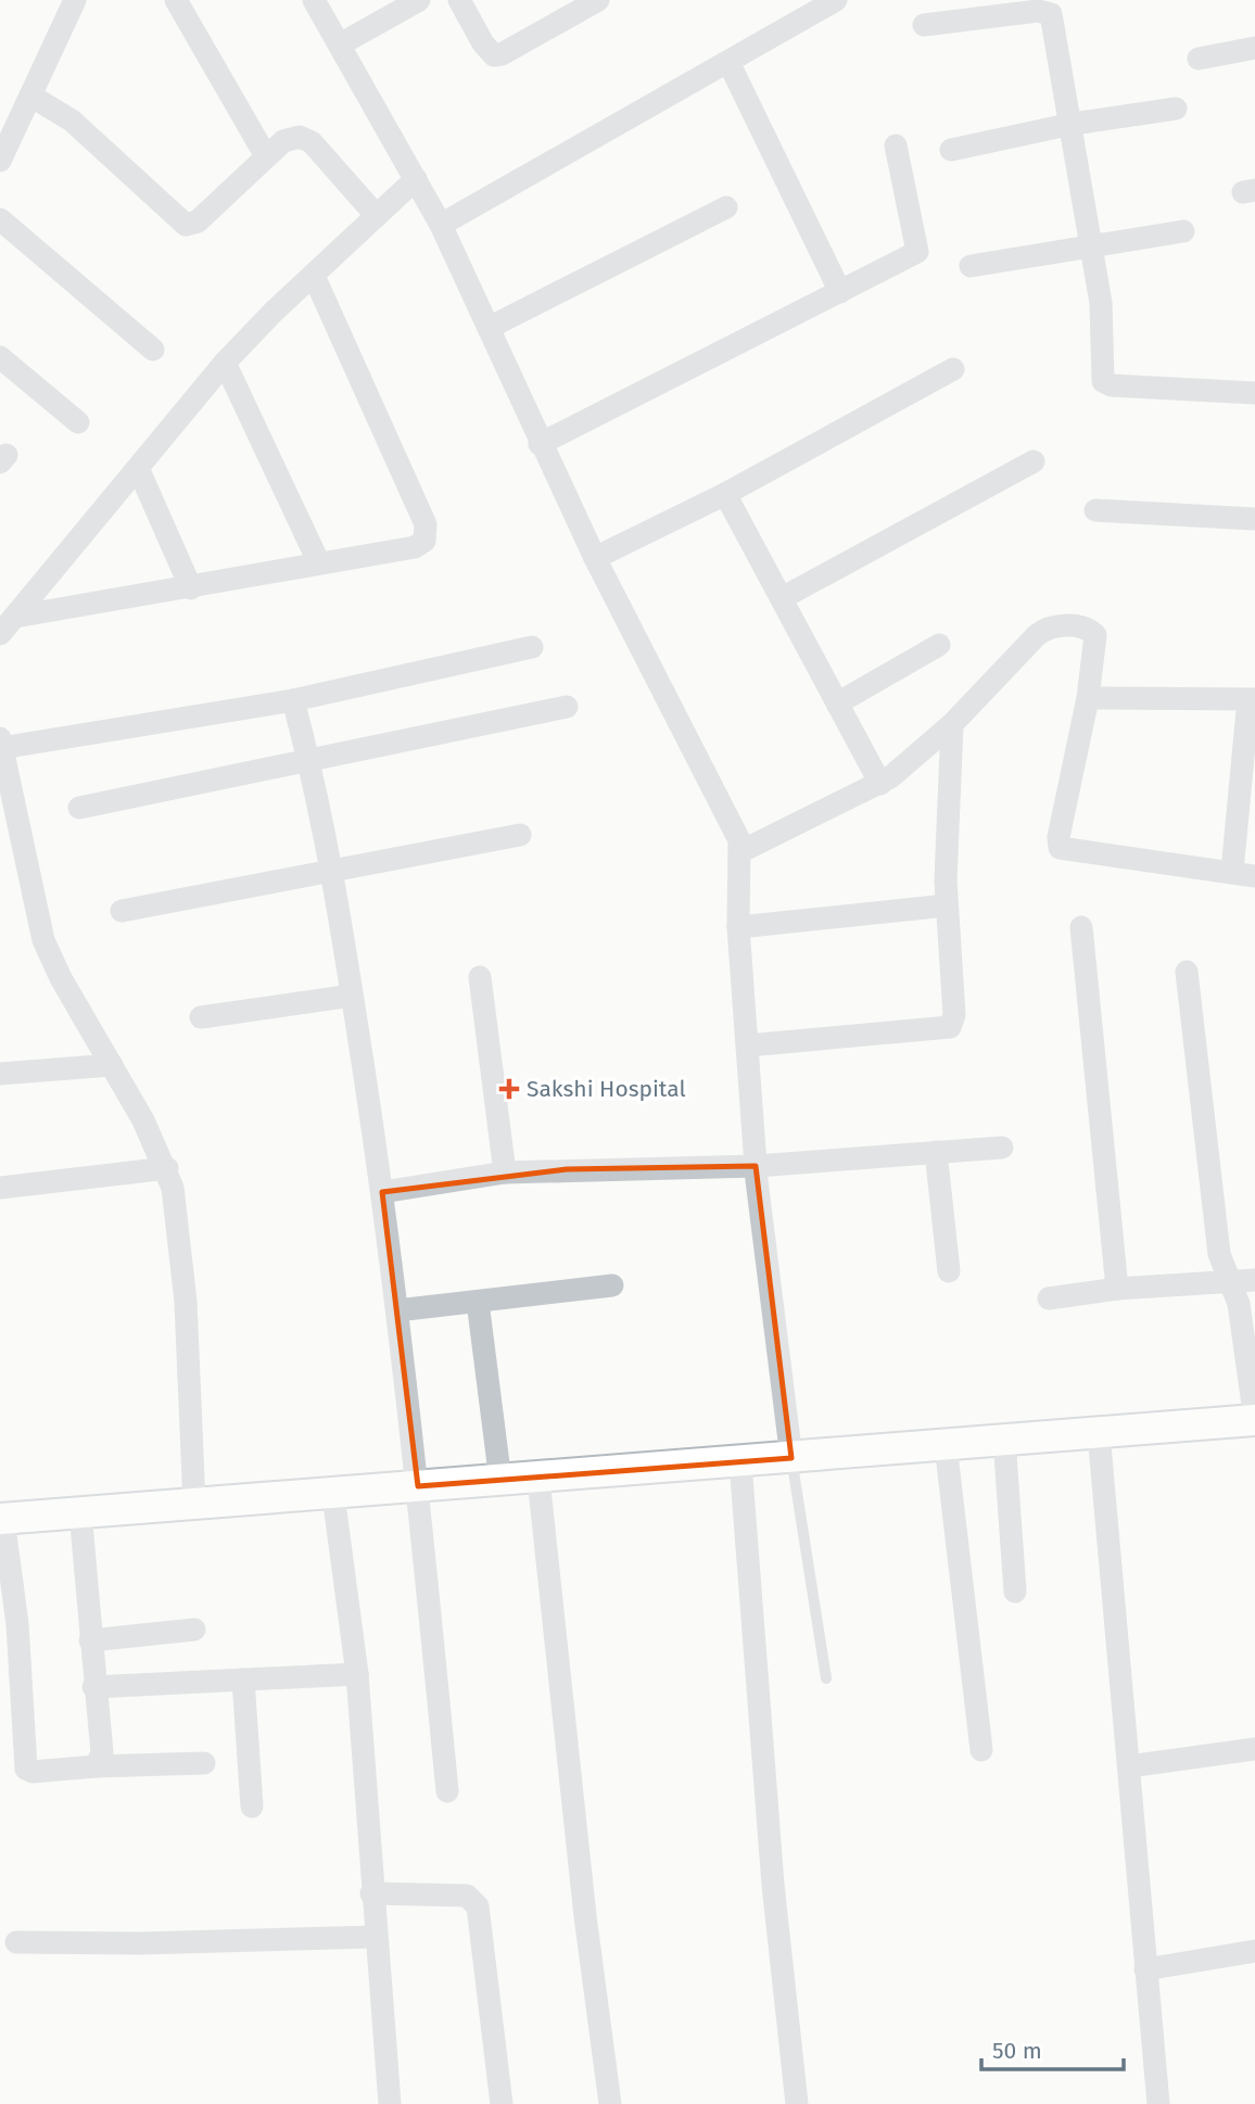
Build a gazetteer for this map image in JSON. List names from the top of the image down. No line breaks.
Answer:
{"places":{"health":["Sakshi Hospital"]},"scale_bar":"50 m"}
